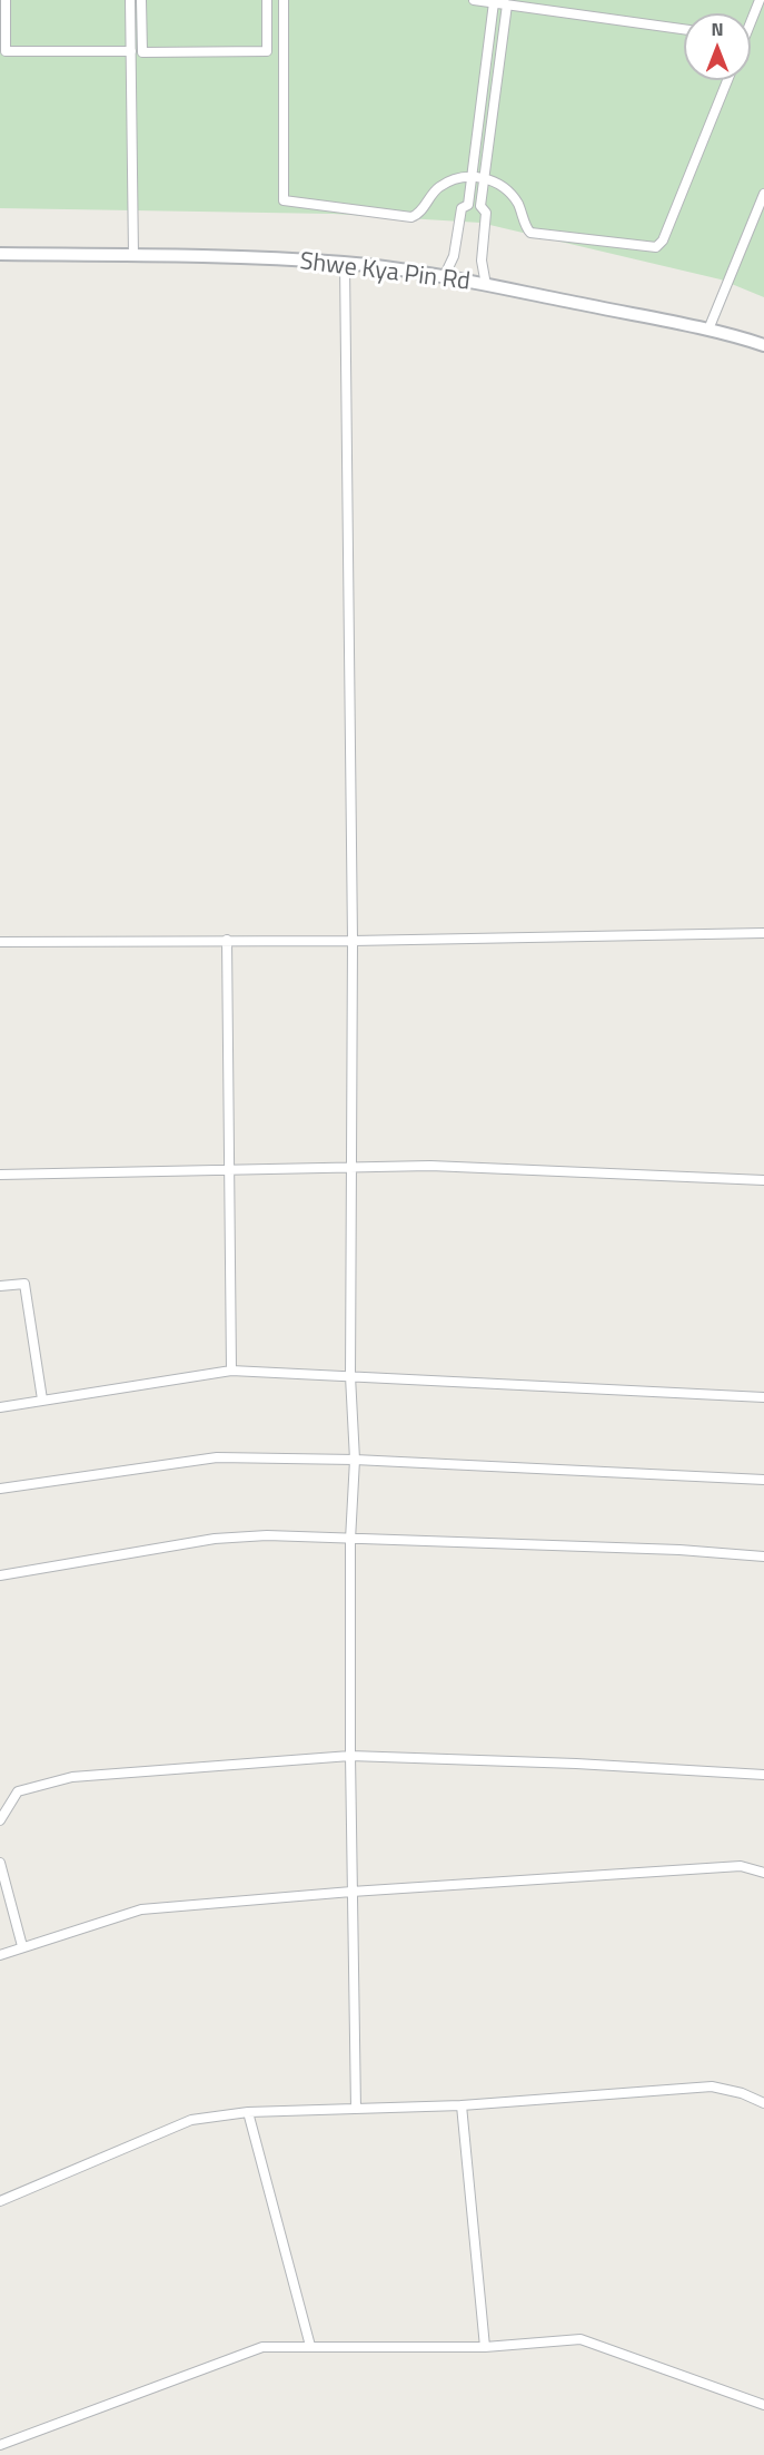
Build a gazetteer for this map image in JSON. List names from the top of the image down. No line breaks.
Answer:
{"streets":{"street":["Shwe Kya Pin Rd"]},"north":"top"}
